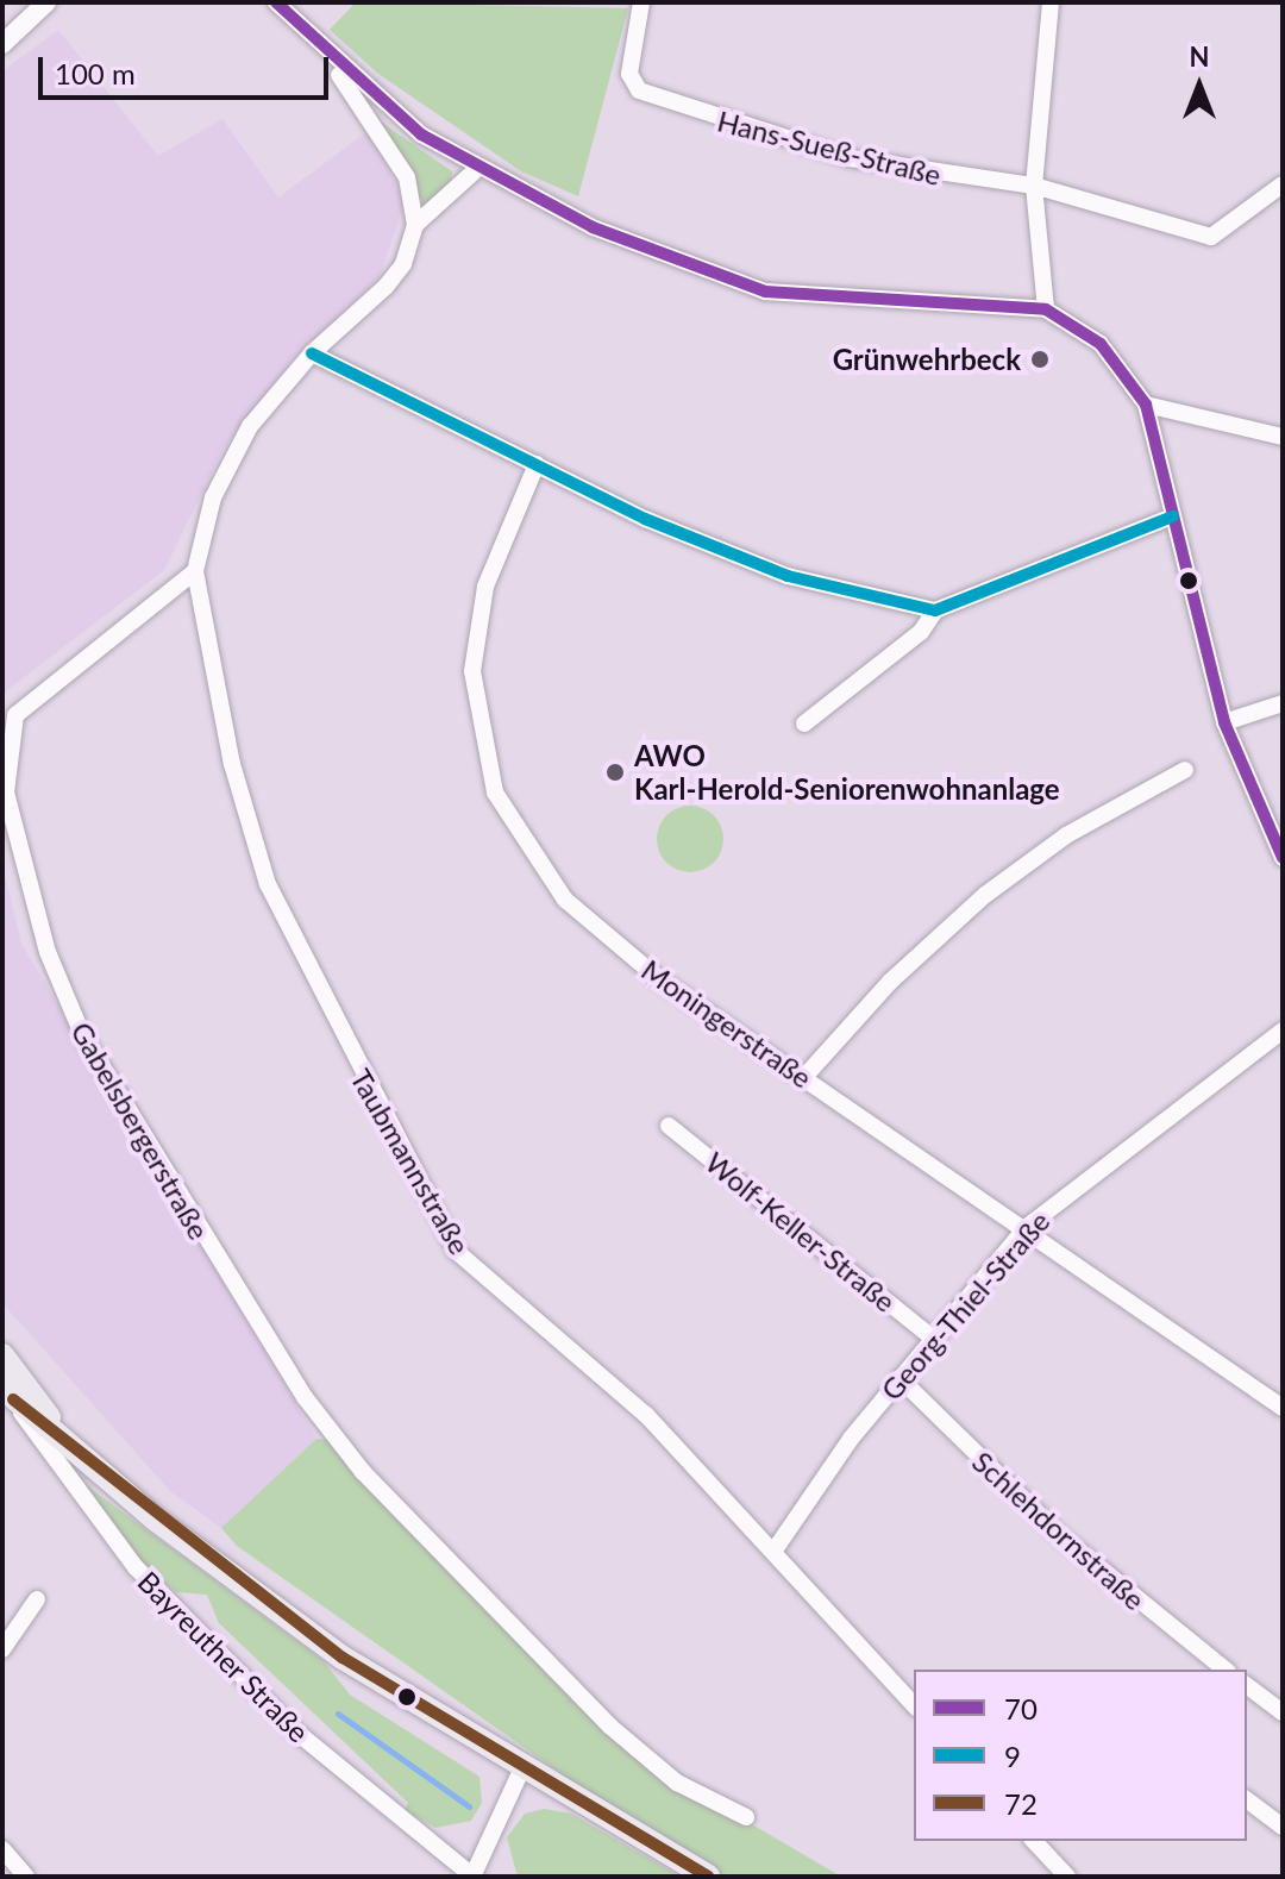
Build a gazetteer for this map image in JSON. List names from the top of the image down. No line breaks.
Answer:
{"streets":{"main road":["Bayreuther Straße"],"street":["Hans-Sueß-Straße","Moningerstraße","Gabelsbergerstraße","Taubmannstraße","Wolf-Keller-Straße","Georg-Thiel-Straße","Schlehdornstraße"]},"crossings":[["Moningerstraße","Georg-Thiel-Straße"],["Gabelsbergerstraße","Taubmannstraße"],["Taubmannstraße","Georg-Thiel-Straße"],["Wolf-Keller-Straße","Georg-Thiel-Straße"],["Georg-Thiel-Straße","Schlehdornstraße"]],"places":["Grünwehrbeck","AWO Karl-Herold-Seniorenwohnanlage"],"lines":["transit line 70","transit line 9","transit line 72"],"legend":["70","9","72"],"scale_bar":"100 m","north":"top"}
